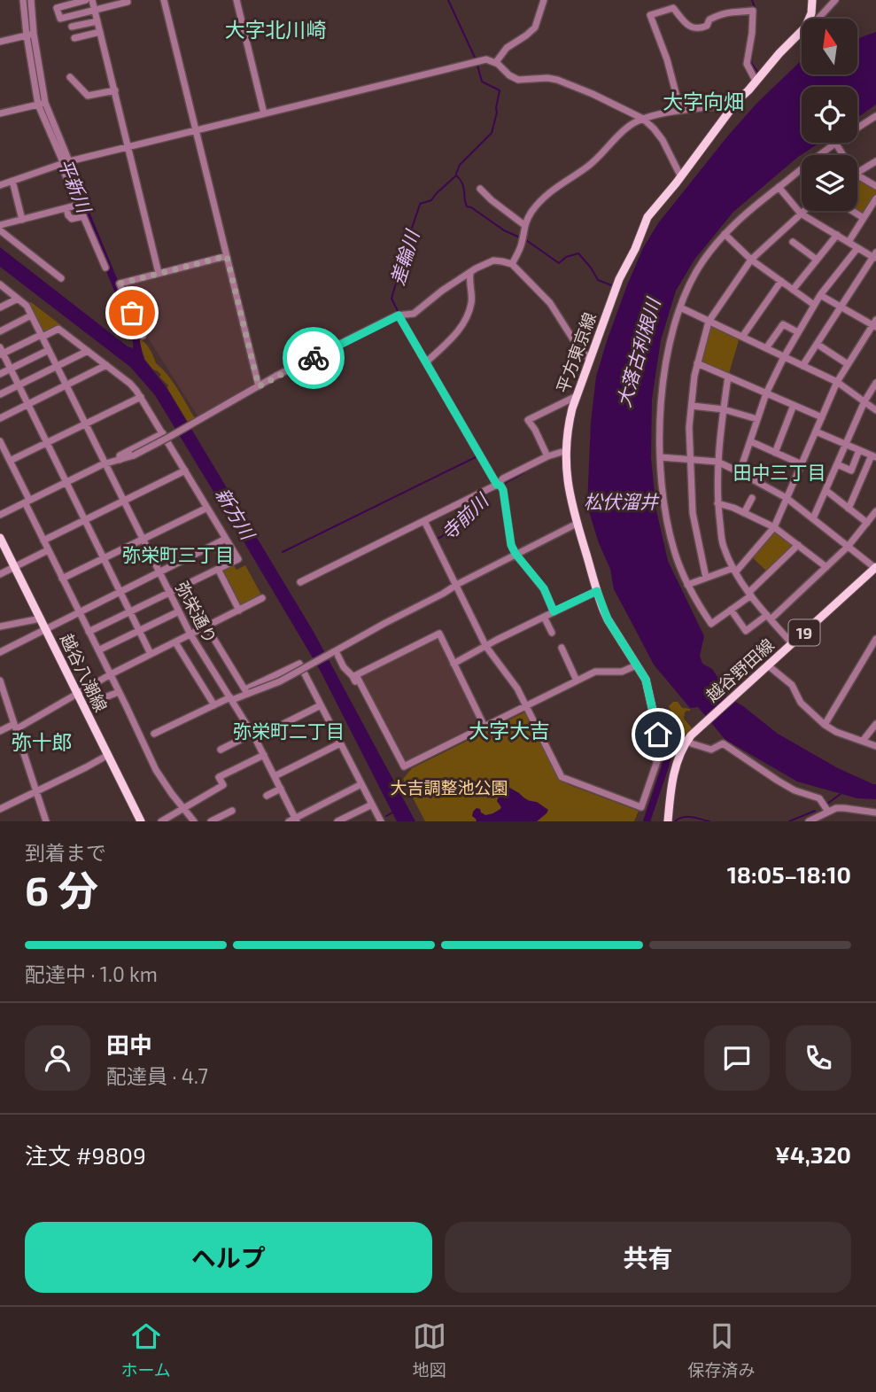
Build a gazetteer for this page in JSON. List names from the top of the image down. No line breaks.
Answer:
{"streets":{"main road":["平方東京線","19","越谷野田線","越谷八潮線"],"street":["弥栄通り"]},"crossings":[["弥栄通り","越谷八潮線"]],"districts":["大字北川崎","大字向畑","田中三丁目","弥栄町三丁目","弥栄町二丁目","大字大吉","弥十郎"],"water":["平新川","差輪川","大落古利根川","松伏溜井","新方川","寺前川"],"parks":["大吉調整池公園"],"north":"top","page":{"heading":["6 分","到着まで","18:05–18:10"],"panel":["田中","配達員 · 4.7","注文 #9809","¥4,320"],"bar":"配達中 · 1.0 km","buttons":["ヘルプ","共有"],"tabs":["ホーム","地図","保存済み"]}}
